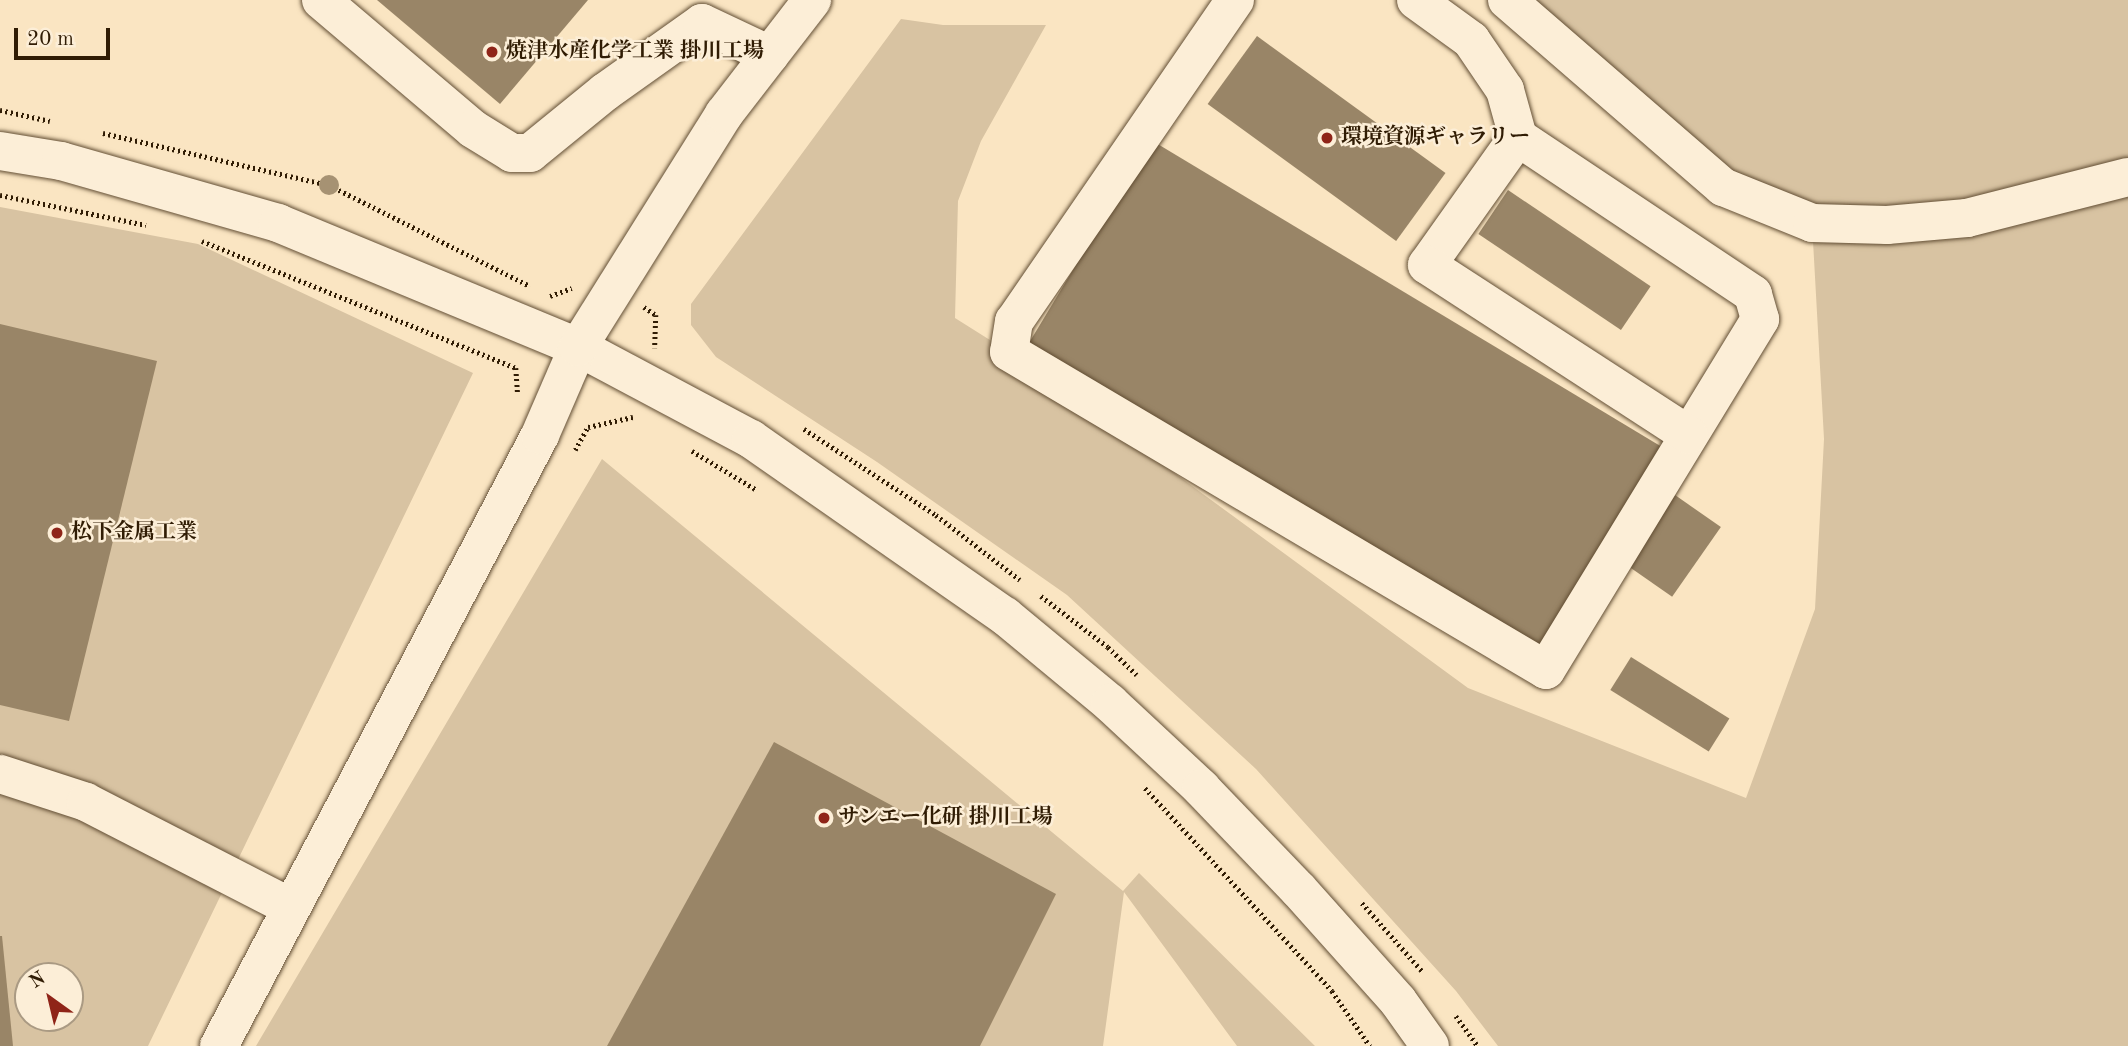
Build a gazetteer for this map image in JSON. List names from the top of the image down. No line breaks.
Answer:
{"places":["焼津水産化学工業 掛川工場","環境資源ギャラリー","松下金属工業","サンエー化研 掛川工場"],"scale_bar":"20 m","north":"top left"}
